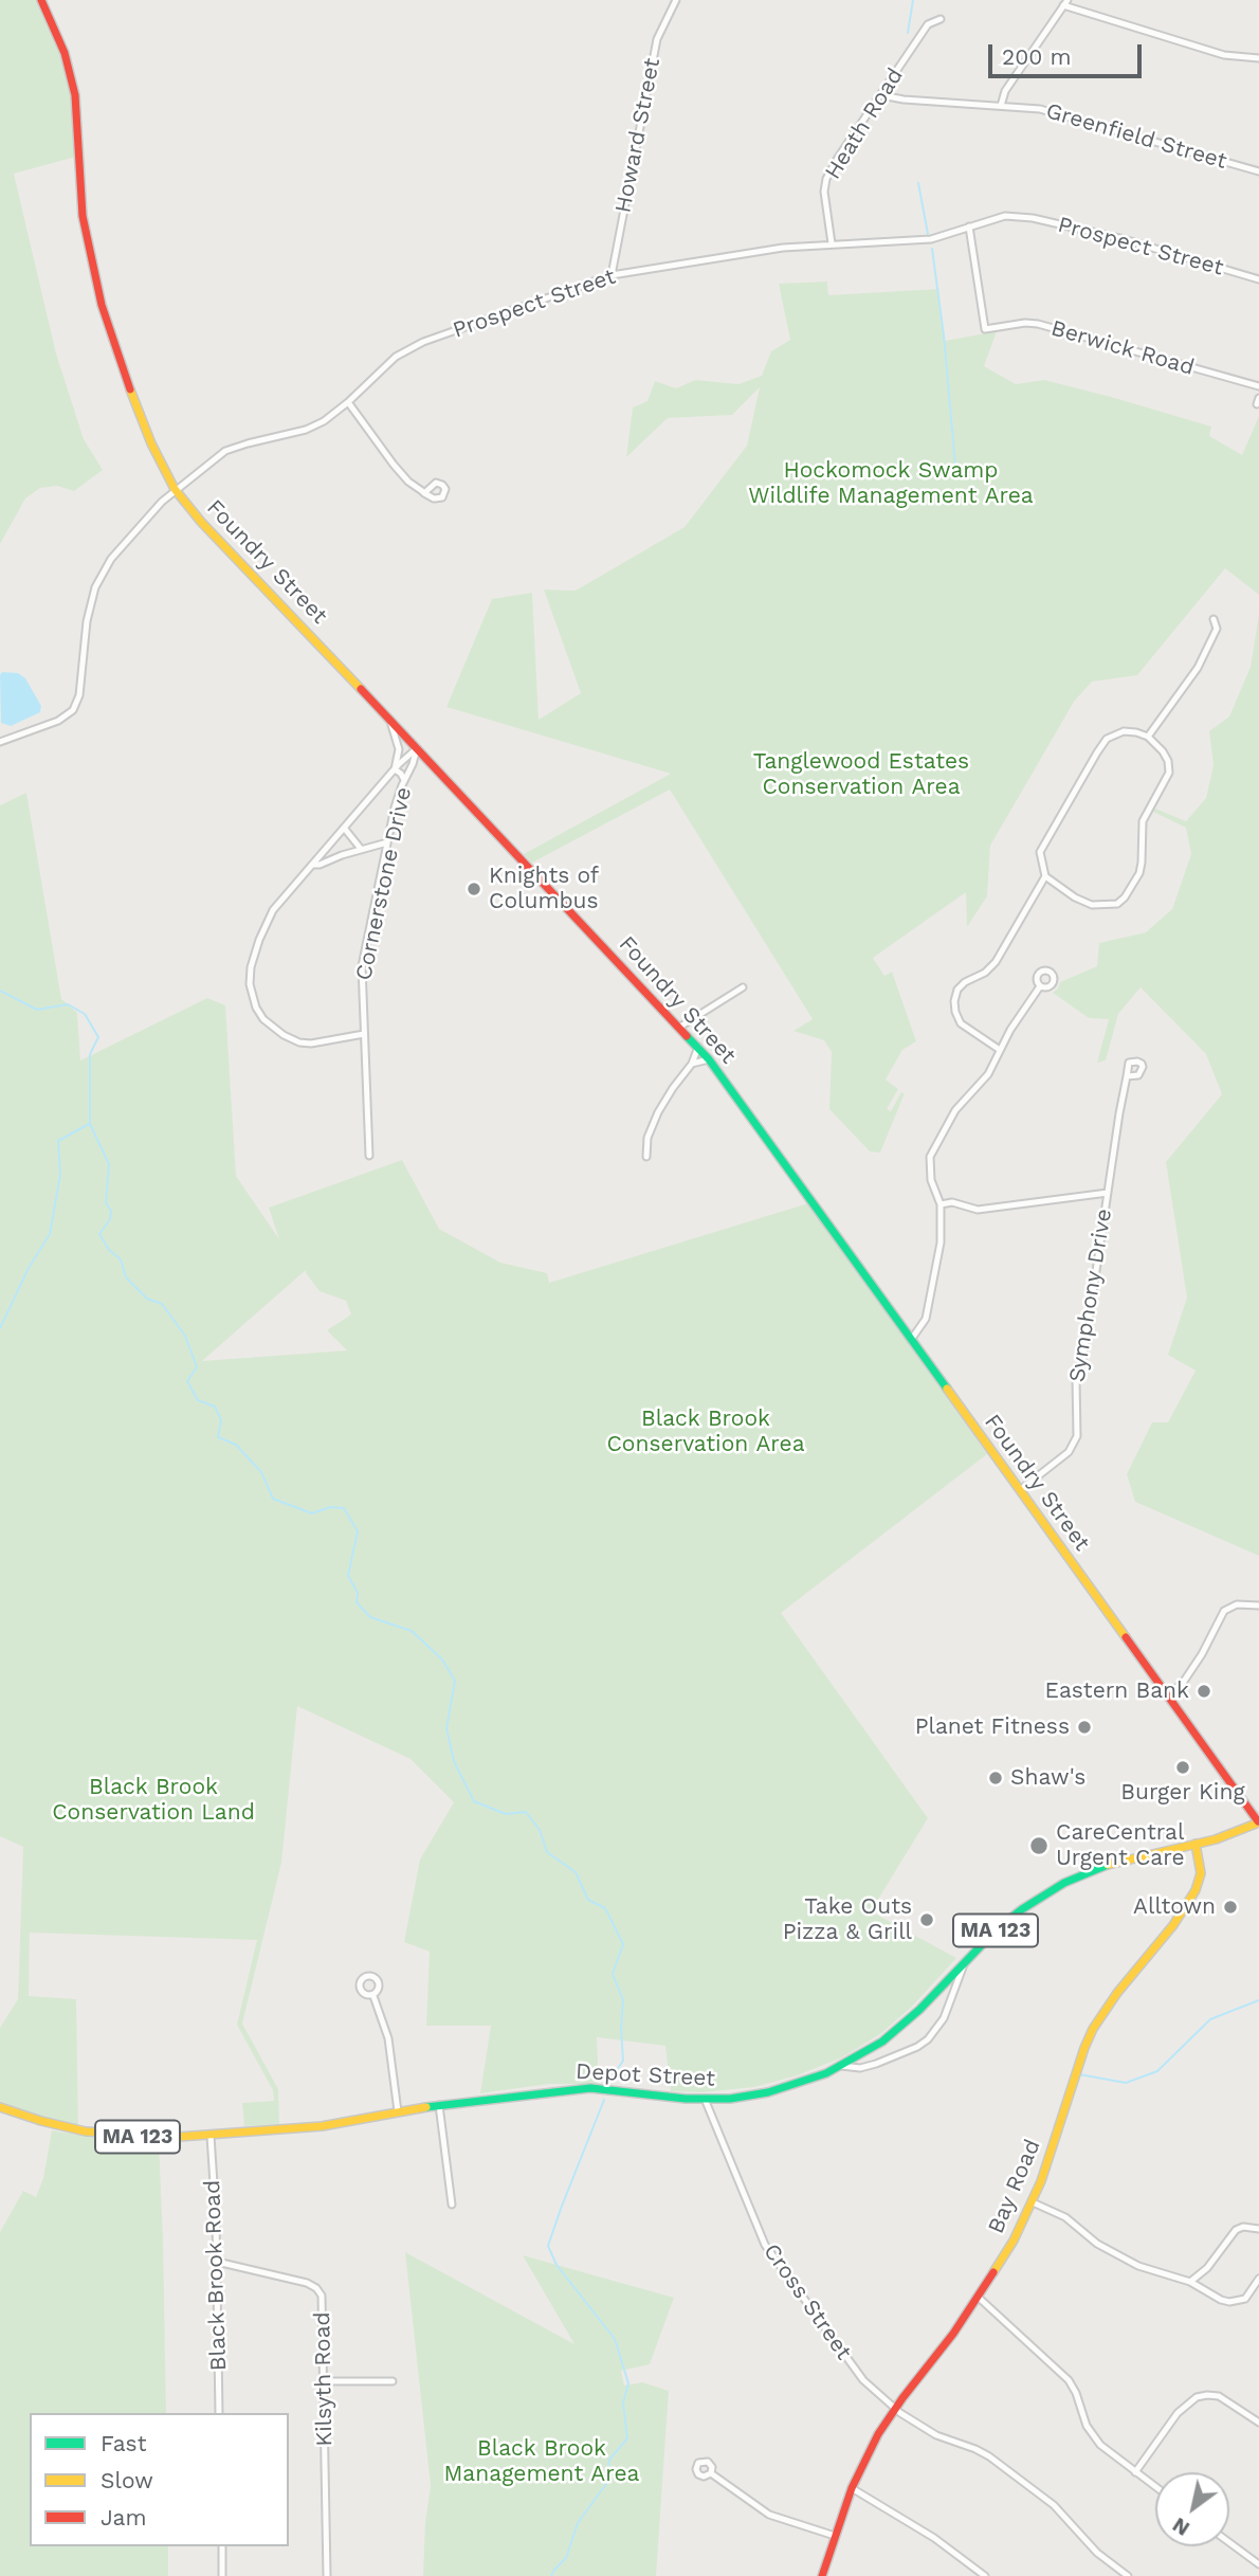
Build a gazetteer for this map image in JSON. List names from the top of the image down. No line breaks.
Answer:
{"streets":{"main road":["Foundry Street","MA 123","Depot Street","Bay Road"],"street":["Heath Road","Howard Street","Greenfield Street","Prospect Street","Berwick Road","Cornerstone Drive","Symphony Drive","Black Brook Road","Cross Street","Kilsyth Road"]},"crossings":[["Heath Road","Greenfield Street"],["Heath Road","Prospect Street"],["Howard Street","Prospect Street"],["Prospect Street","Berwick Road"],["Prospect Street","Foundry Street"],["Foundry Street","Cornerstone Drive"],["Foundry Street","Symphony Drive"],["Foundry Street","Depot Street"],["Depot Street","Bay Road"],["Depot Street","Black Brook Road"],["Depot Street","Cross Street"],["Bay Road","Cross Street"],["Black Brook Road","Kilsyth Road"]],"parks":["Hockomock Swamp Wildlife Management Area","Tanglewood Estates Conservation Area","Black Brook Conservation Area","Black Brook Conservation Land","Black Brook Management Area"],"places":["Knights of Columbus","Eastern Bank","Planet Fitness","Burger King","Shaw's","CareCentral Urgent Care","Alltown","Take Outs Pizza & Grill"],"legend":["Fast","Slow","Jam"],"scale_bar":"200 m","north":"bottom left"}
